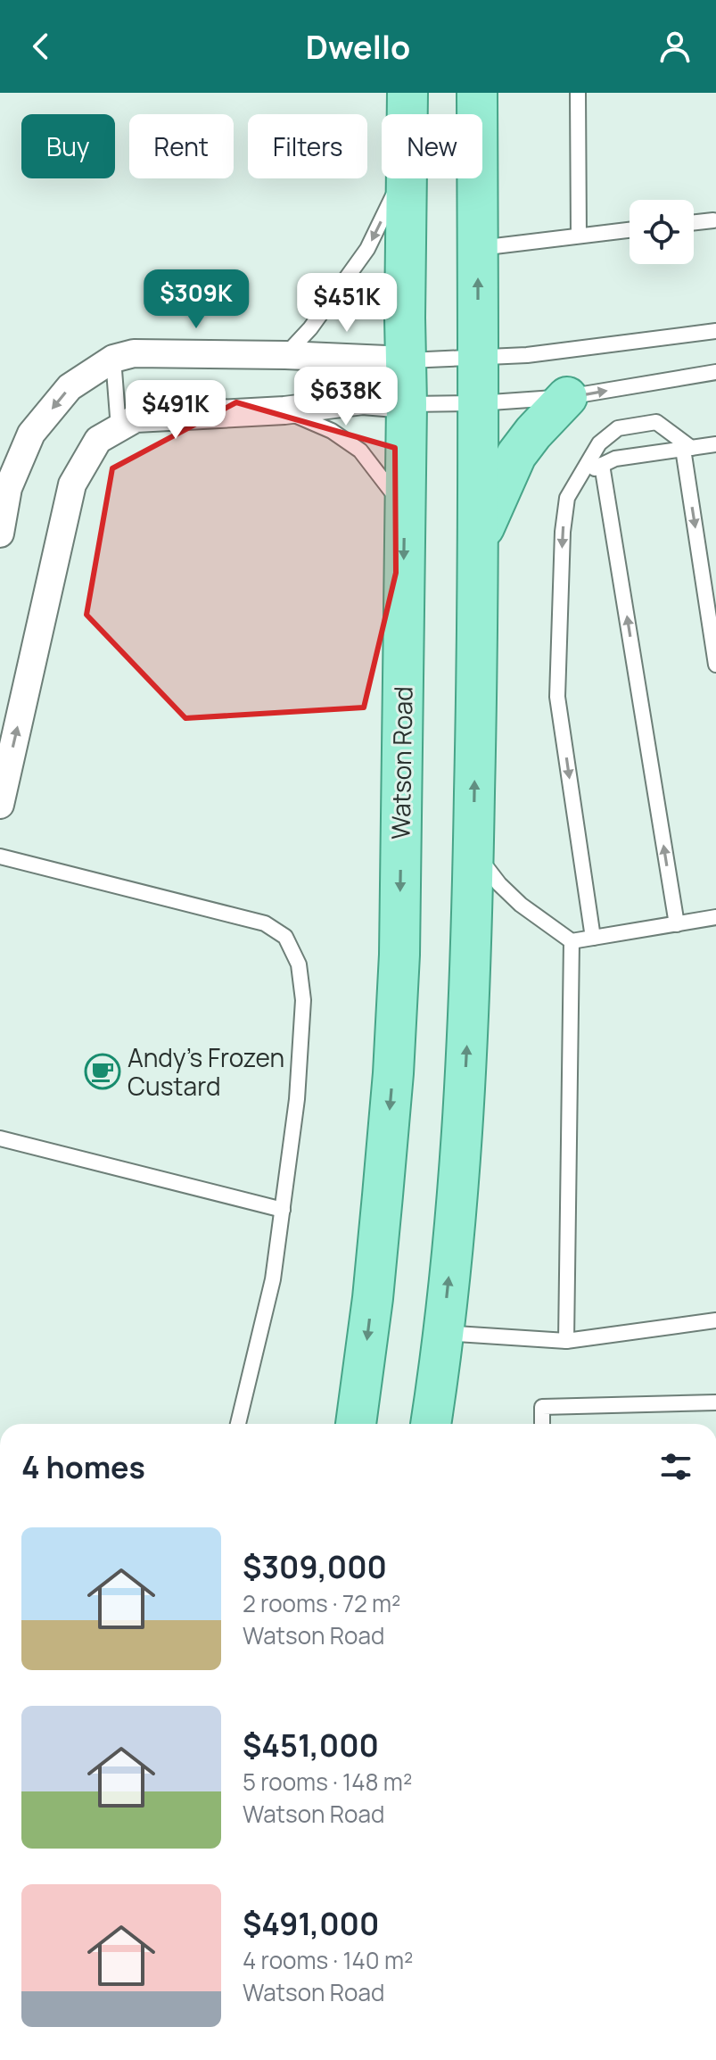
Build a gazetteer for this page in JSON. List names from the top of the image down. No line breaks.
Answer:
{"streets":{"main road":["Watson Road"]},"places":{"cafe":["Andy's Frozen Custard"]},"page":{"header":"Dwello","chip":["Buy","Rent","Filters","New"],"price":["$309K","$451K","$638K","$491K"],"heading":"4 homes","list":[{"name":"$309,000","note":"2 rooms · 72 m² · Watson Road"},{"name":"$451,000","note":"5 rooms · 148 m² · Watson Road"},{"name":"$491,000","note":"4 rooms · 140 m² · Watson Road"}]}}
